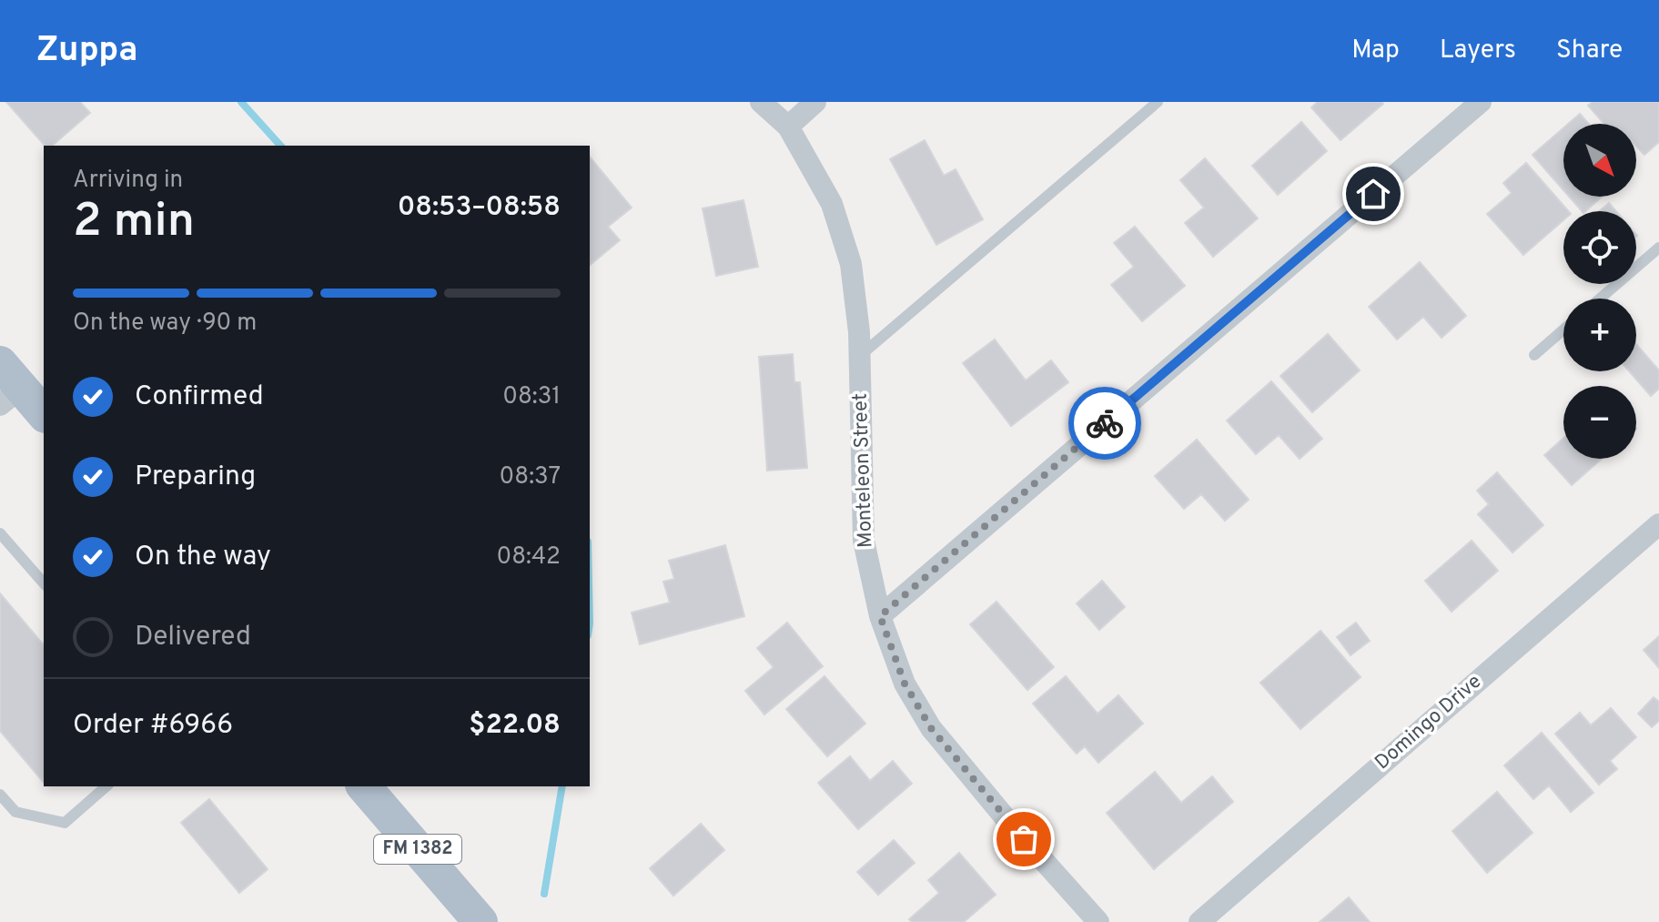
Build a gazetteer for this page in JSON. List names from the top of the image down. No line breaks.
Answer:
{"streets":{"main road":["FM 1382"],"street":["Monteleon Street","Domingo Drive"]},"north":"bottom right","page":{"header":"Zuppa","nav":["Map","Layers","Share"],"map_buttons":["+","−"],"heading":["2 min","Arriving in","08:53–08:58"],"panel":["Order #6966","$22.08"],"bar":"On the way · 90 m","list":[["Confirmed","08:31"],["Preparing","08:37"],["On the way","08:42"],"Delivered"]}}
